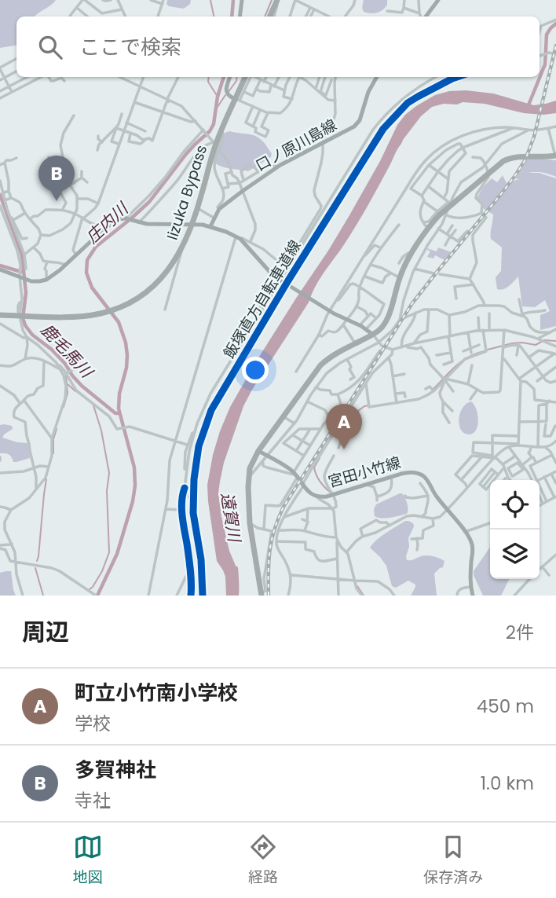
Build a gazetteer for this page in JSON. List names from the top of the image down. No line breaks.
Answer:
{"streets":{"highway":["Iizuka Bypass"],"main road":["口ノ原川島線","宮田小竹線"],"cycle path":["飯塚直方自転車道線"]},"water":["庄内川","鹿毛馬川","遠賀川"],"page":{"search":"ここで検索","pins":["B","A"],"heading":["周辺","2件"],"list":[{"mark":"A","name":"町立小竹南小学校","note":"学校","value":"450 m"},{"mark":"B","name":"多賀神社","note":"寺社","value":"1.0 km"}],"nav":["地図","経路","保存済み"]}}
